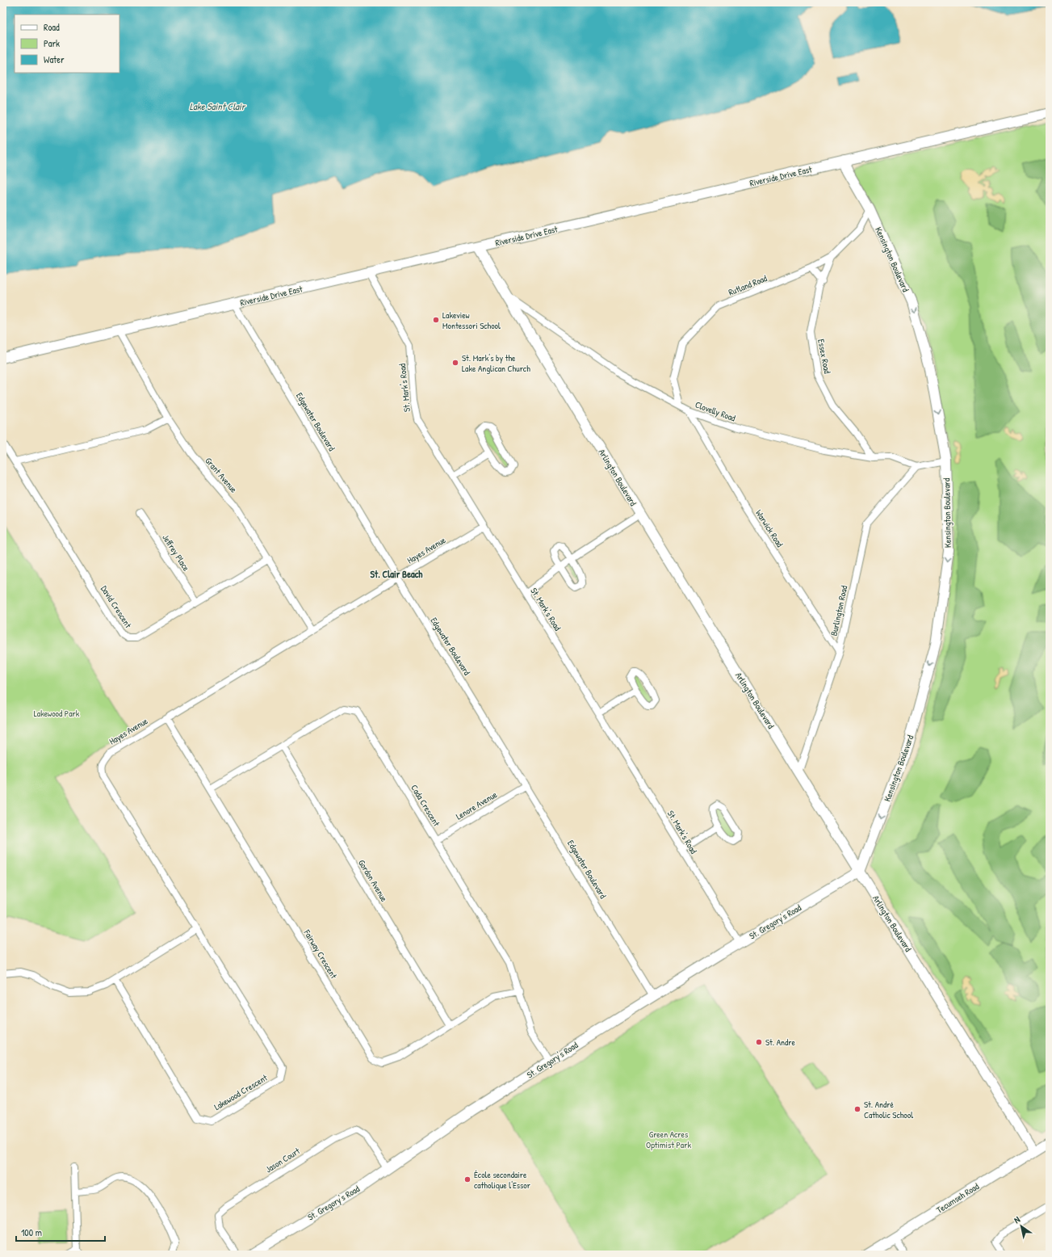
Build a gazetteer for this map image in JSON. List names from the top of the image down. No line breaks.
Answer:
{"streets":{"street":["Riverside Drive East","Kensington Boulevard","Rutland Road","Essex Road","St. Mark's Road","Clovelly Road","Edgewater Boulevard","Grant Avenue","Arlington Boulevard","Warwick Road","Hayes Avenue","Jeffrey Place","David Crescent","Burlington Road","Cada Crescent","Lenore Avenue","Gordon Avenue","St. Gregory's Road","Fairway Crescent","Lakewood Crescent","Jason Court","Tecumseh Road"]},"crossings":[["Riverside Drive East","Kensington Boulevard"],["Riverside Drive East","St. Mark's Road"],["Riverside Drive East","Edgewater Boulevard"],["Riverside Drive East","Grant Avenue"],["Riverside Drive East","Arlington Boulevard"],["Kensington Boulevard","Rutland Road"],["Kensington Boulevard","Arlington Boulevard"],["Kensington Boulevard","St. Gregory's Road"],["Rutland Road","Essex Road"],["Rutland Road","Clovelly Road"],["Essex Road","Clovelly Road"],["St. Mark's Road","Hayes Avenue"],["St. Mark's Road","St. Gregory's Road"],["Clovelly Road","Arlington Boulevard"],["Clovelly Road","Warwick Road"],["Clovelly Road","Burlington Road"],["Edgewater Boulevard","Hayes Avenue"],["Edgewater Boulevard","Lenore Avenue"],["Edgewater Boulevard","St. Gregory's Road"],["Grant Avenue","Hayes Avenue"],["Grant Avenue","David Crescent"],["Arlington Boulevard","Burlington Road"],["Arlington Boulevard","St. Gregory's Road"],["Arlington Boulevard","Tecumseh Road"],["Warwick Road","Burlington Road"],["Hayes Avenue","Fairway Crescent"],["Hayes Avenue","Lakewood Crescent"],["Jeffrey Place","David Crescent"],["Cada Crescent","Lenore Avenue"],["Cada Crescent","Gordon Avenue"],["Cada Crescent","St. Gregory's Road"],["Cada Crescent","Fairway Crescent"],["Gordon Avenue","Fairway Crescent"],["St. Gregory's Road","Jason Court"]],"one_way":["Kensington Boulevard"],"districts":["St. Clair Beach"],"water":["Lake Saint Clair"],"parks":["Lakewood Park","Green Acres Optimist Park"],"places":["Lakeview Montessori School","St. Mark's by the Lake Anglican Church","St. Andre","St. André Catholic School","École secondaire catholique l'Essor"],"legend":["Road","Park","Water"],"scale_bar":"100 m","north":"top left"}
